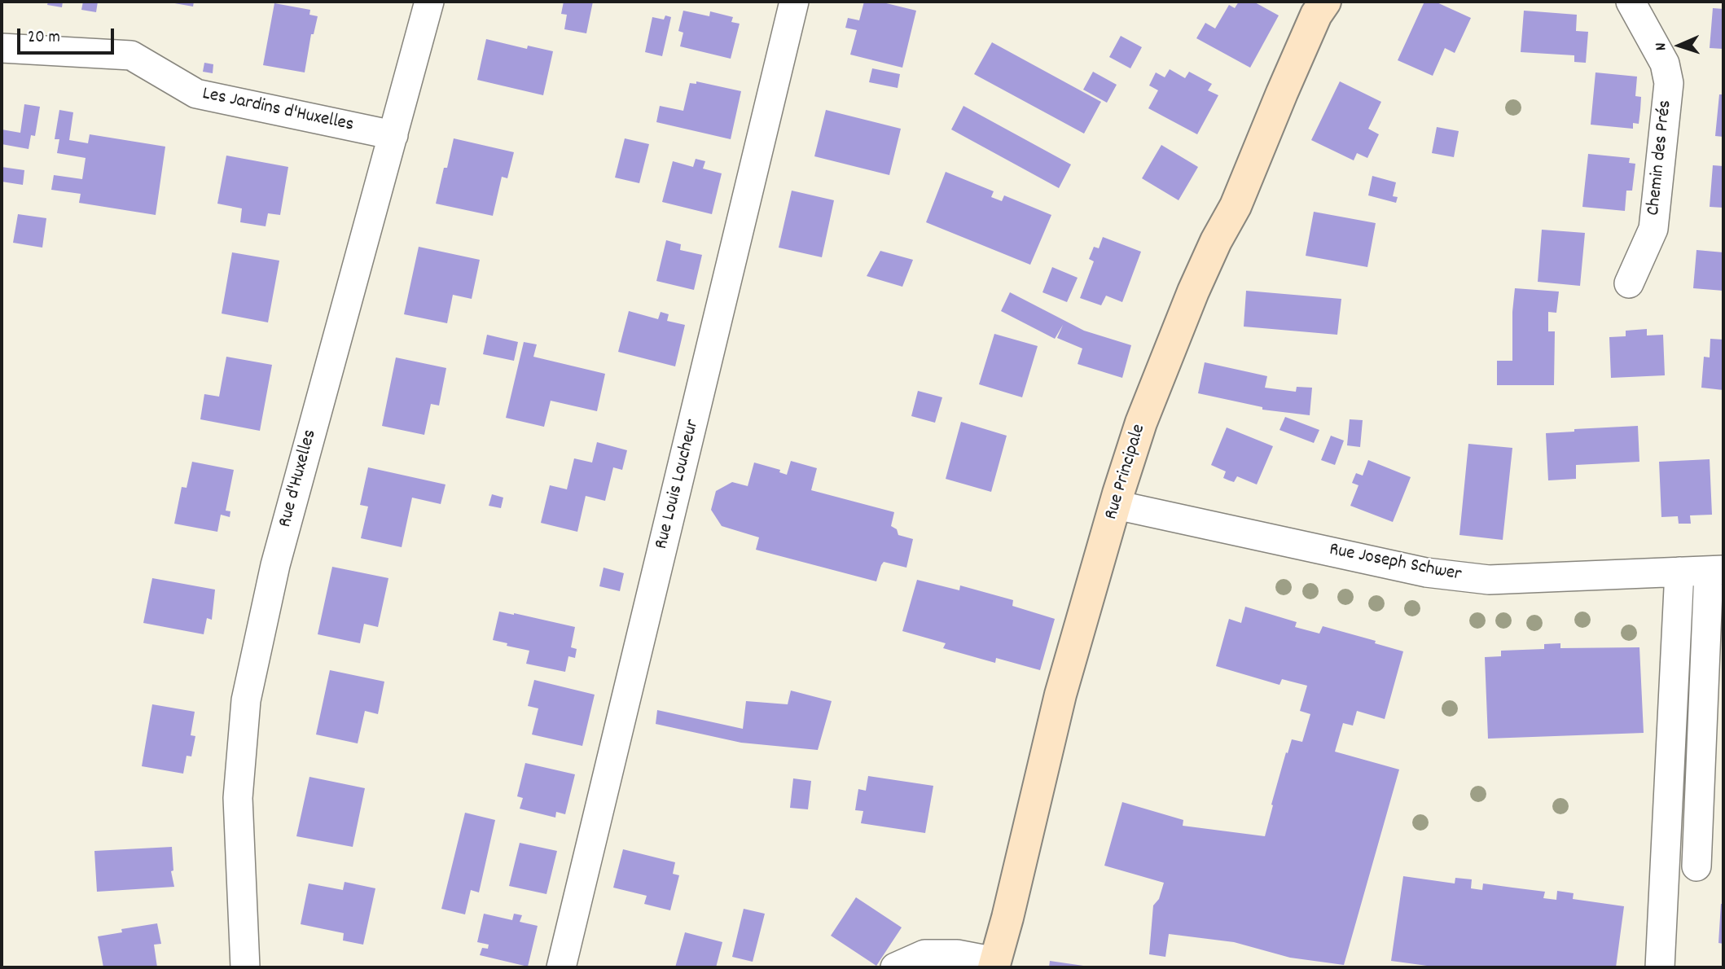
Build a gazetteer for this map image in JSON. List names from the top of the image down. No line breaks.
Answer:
{"streets":{"main road":["Rue Principale"],"street":["Les Jardins d'Huxelles","Chemin des Prés","Rue d'Huxelles","Rue Louis Loucheur","Rue Joseph Schwer"]},"crossings":[["Les Jardins d'Huxelles","Rue d'Huxelles"],["Rue Principale","Rue Joseph Schwer"]],"scale_bar":"20 m","north":"left"}
